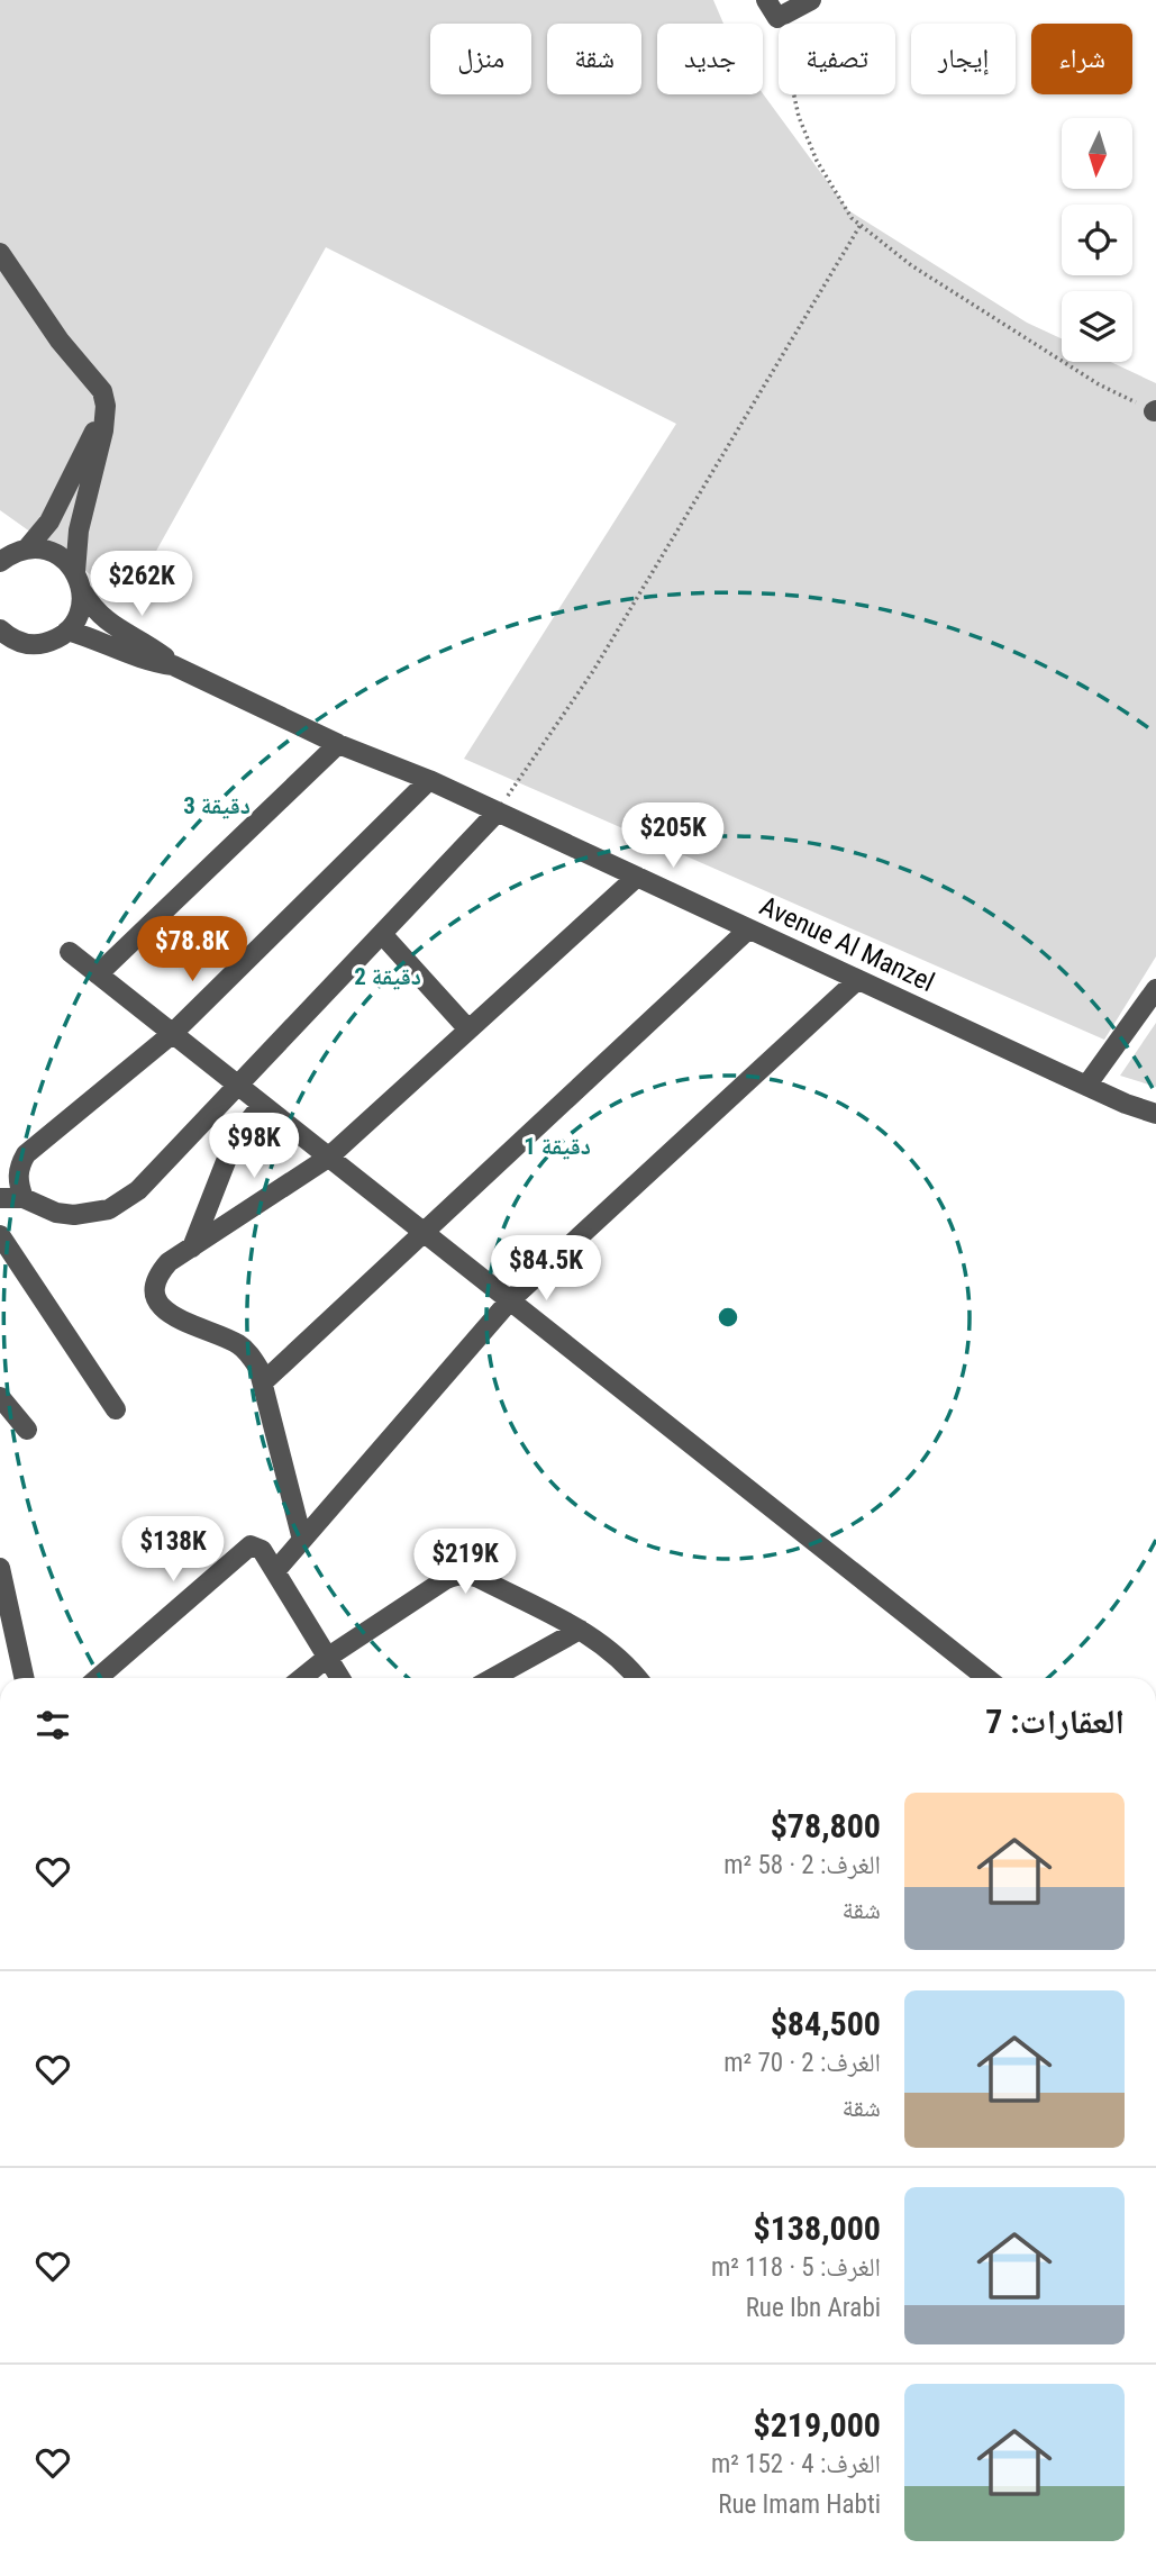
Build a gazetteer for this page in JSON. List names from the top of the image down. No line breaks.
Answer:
{"streets":{"street":["Avenue Al Manzel"]},"north":"bottom","page":{"chip":["شراء","إيجار","تصفية","جديد","شقة","منزل"],"price":["$262K","$205K","$78.8K","$98K","$84.5K","$138K","$219K"],"heading":"العقارات: 7","list":[{"name":"$78,800","note":"الغرف: 2 · 58 m² · شقة"},{"name":"$84,500","note":"الغرف: 2 · 70 m² · شقة"},{"name":"$138,000","note":"الغرف: 5 · 118 m² · Rue Ibn Arabi"},{"name":"$219,000","note":"الغرف: 4 · 152 m² · Rue Imam Habti"}]},"rings":["3 دقيقة","2 دقيقة","1 دقيقة"]}
